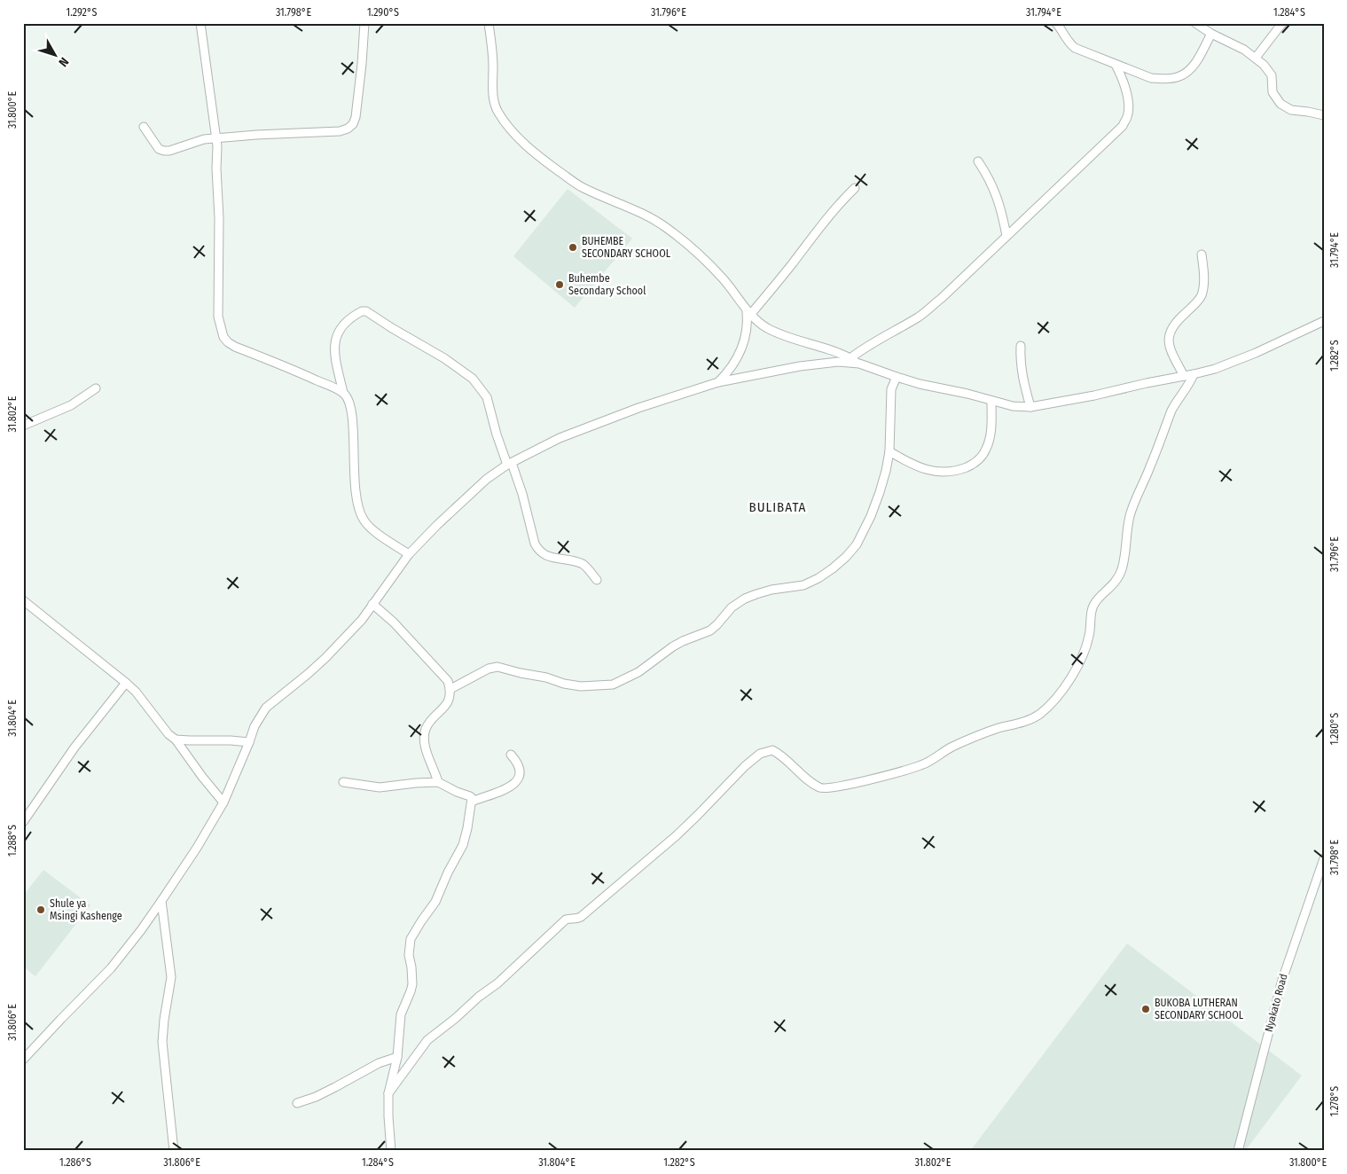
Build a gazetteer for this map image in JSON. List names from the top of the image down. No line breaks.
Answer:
{"streets":{"street":["Nyakato Road"]},"districts":["BULIBATA"],"places":["BUHEMBE SECONDARY SCHOOL","Buhembe Secondary School","Shule ya Msingi Kashenge","BUKOBA LUTHERAN SECONDARY SCHOOL"],"north":"bottom right","coordinates":["1.292°S","31.798°E","1.290°S","31.796°E","31.794°E","1.284°S","31.800°E","1.282°S","31.802°E","31.804°E","1.280°S","1.288°S","31.806°E","1.278°S","1.286°S"]}
